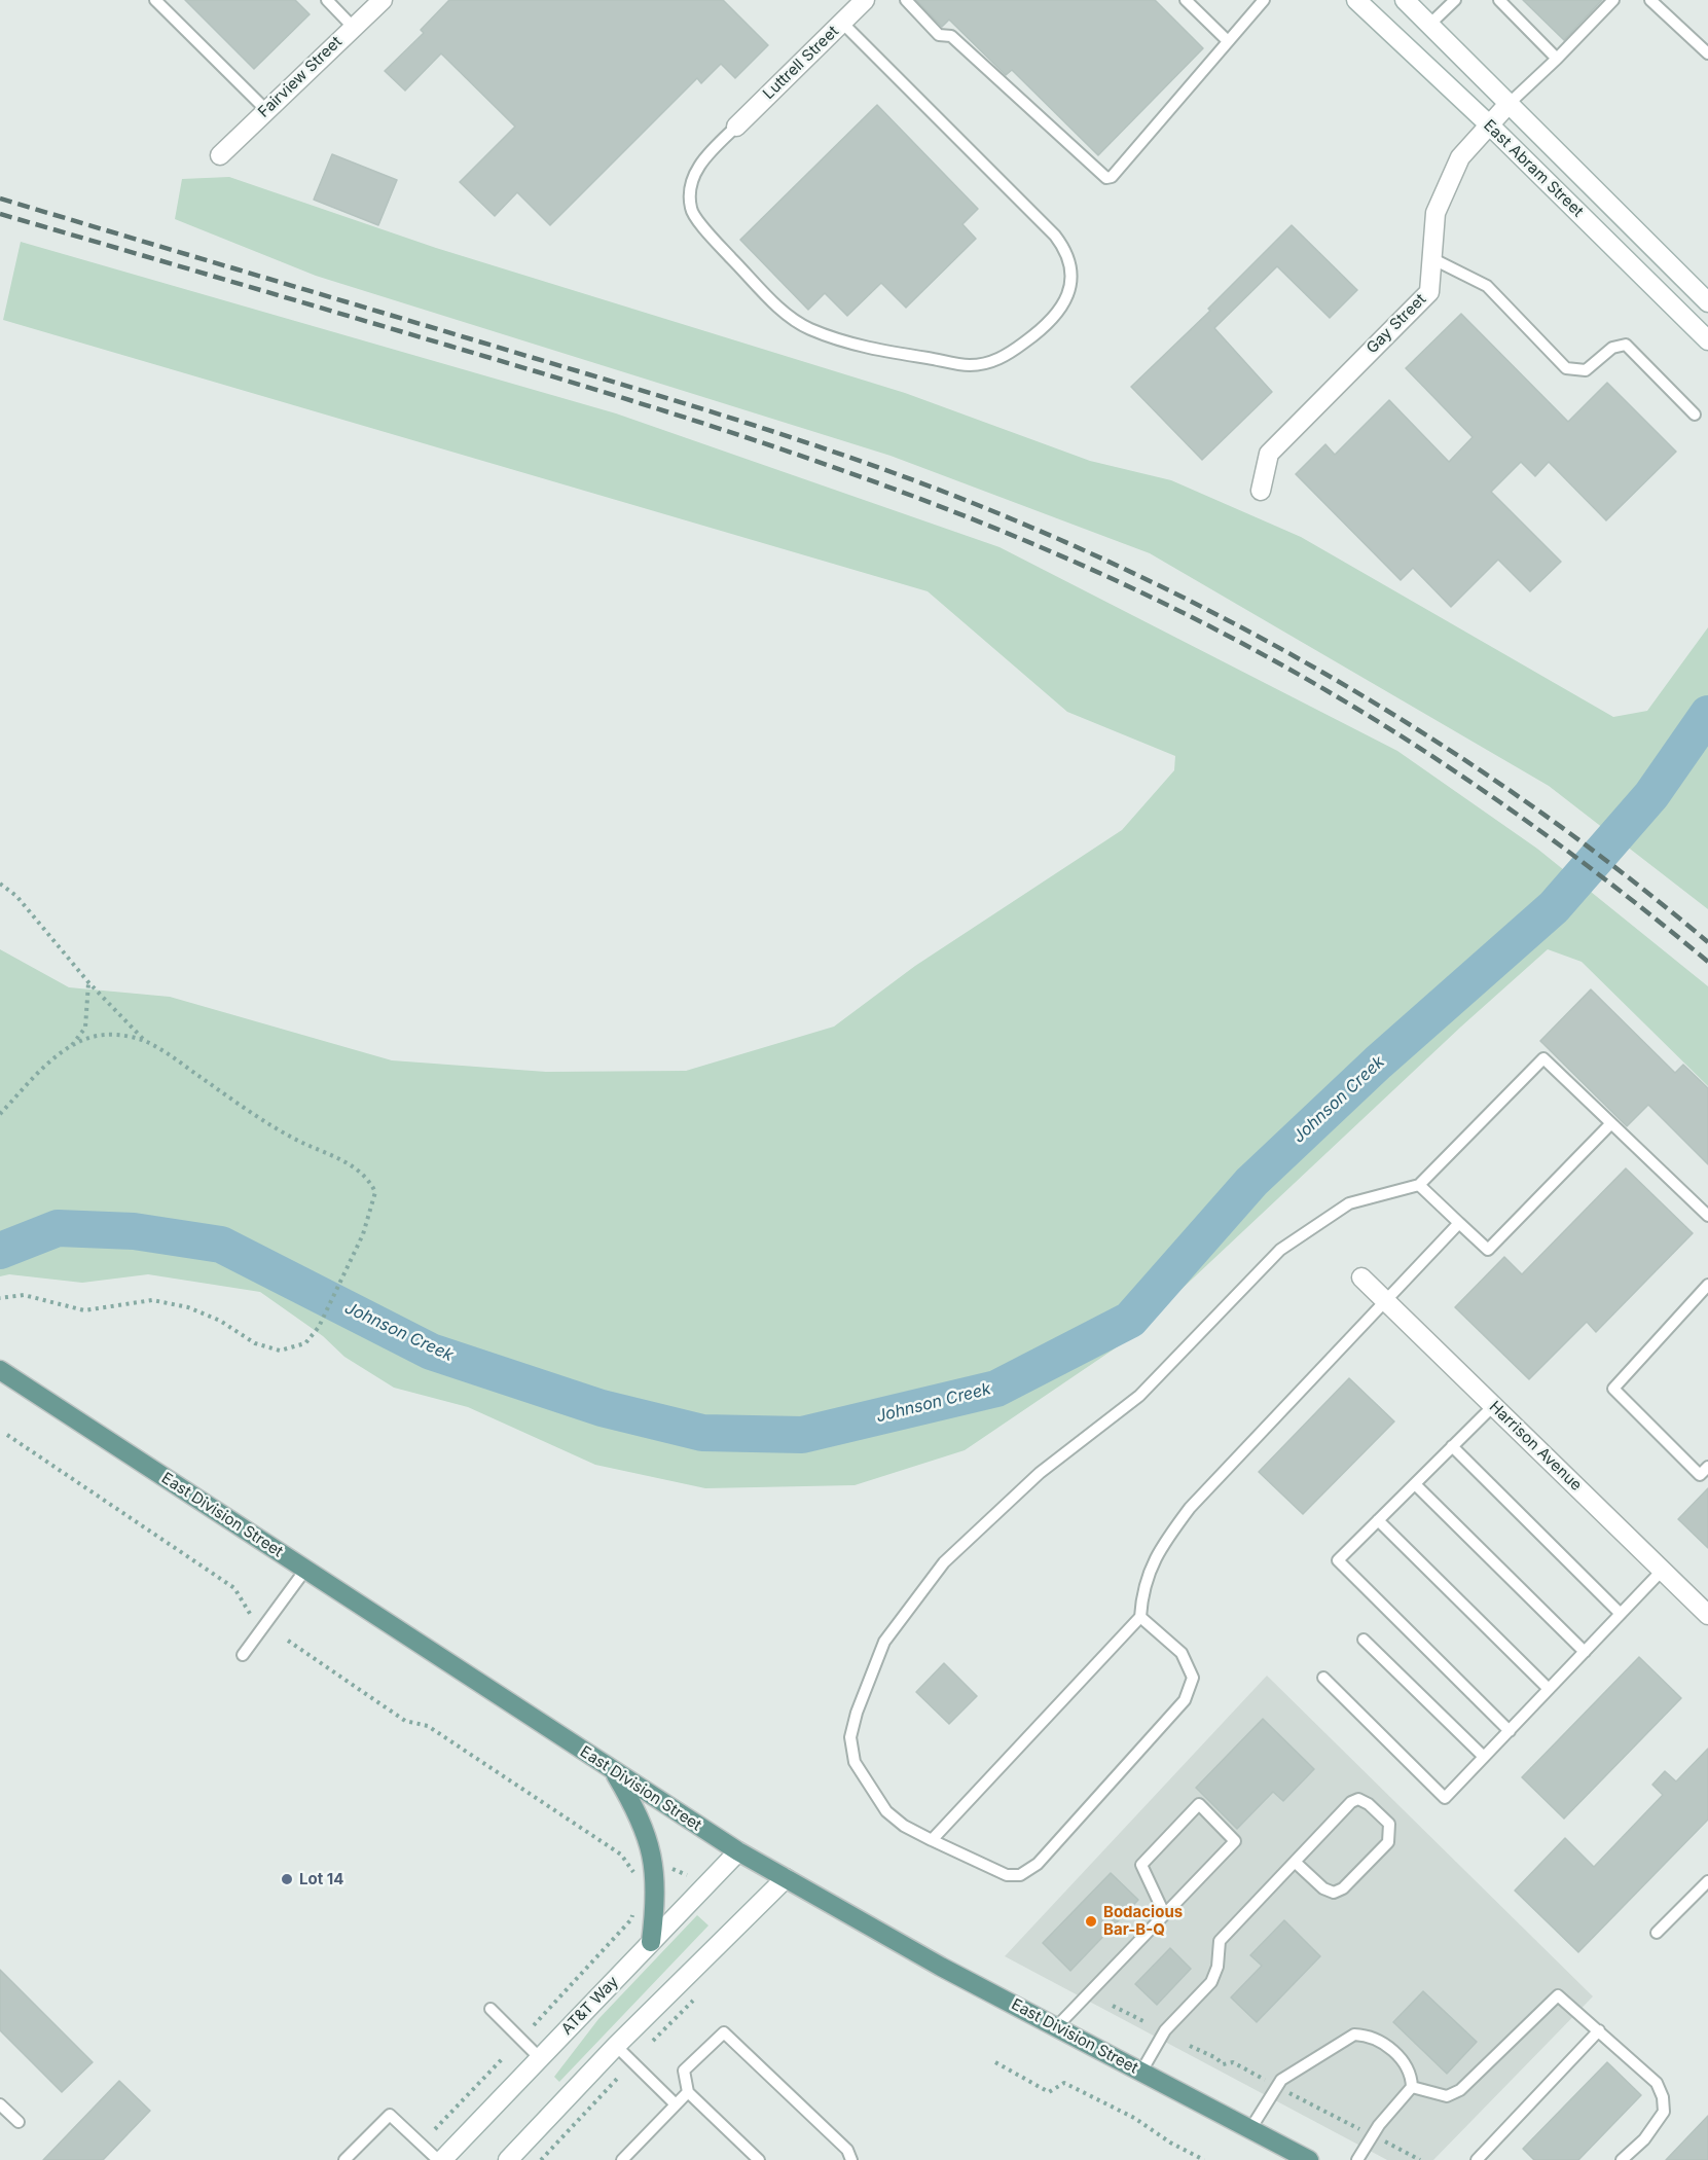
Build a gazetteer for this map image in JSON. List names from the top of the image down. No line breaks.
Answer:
{"streets":{"main road":["Luttrell Street","Fairview Street","East Abram Street","Gay Street","Harrison Avenue","East Division Street","AT&T Way"]},"crossings":[["East Abram Street","Gay Street"],["East Division Street","AT&T Way"]],"water":["Johnson Creek"],"places":["Lot 14","Bodacious Bar-B-Q"]}
